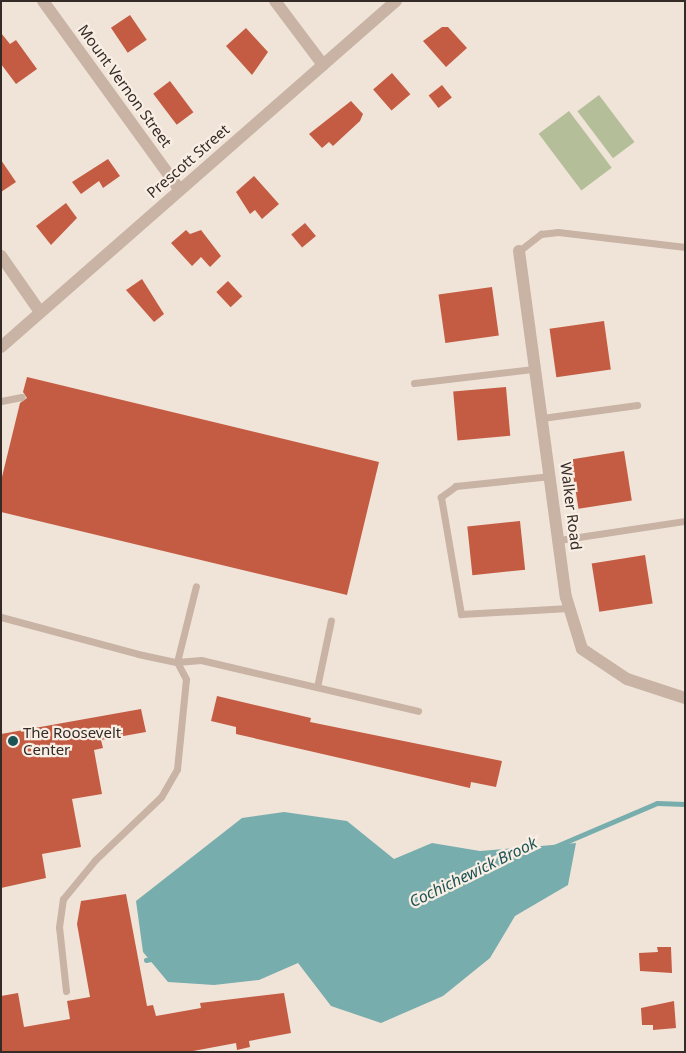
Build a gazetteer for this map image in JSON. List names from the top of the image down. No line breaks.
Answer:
{"streets":{"street":["Mount Vernon Street","Prescott Street","Walker Road"]},"crossings":[["Mount Vernon Street","Prescott Street"]],"water":["Cochichewick Brook"],"places":["The Roosevelt Center"]}
